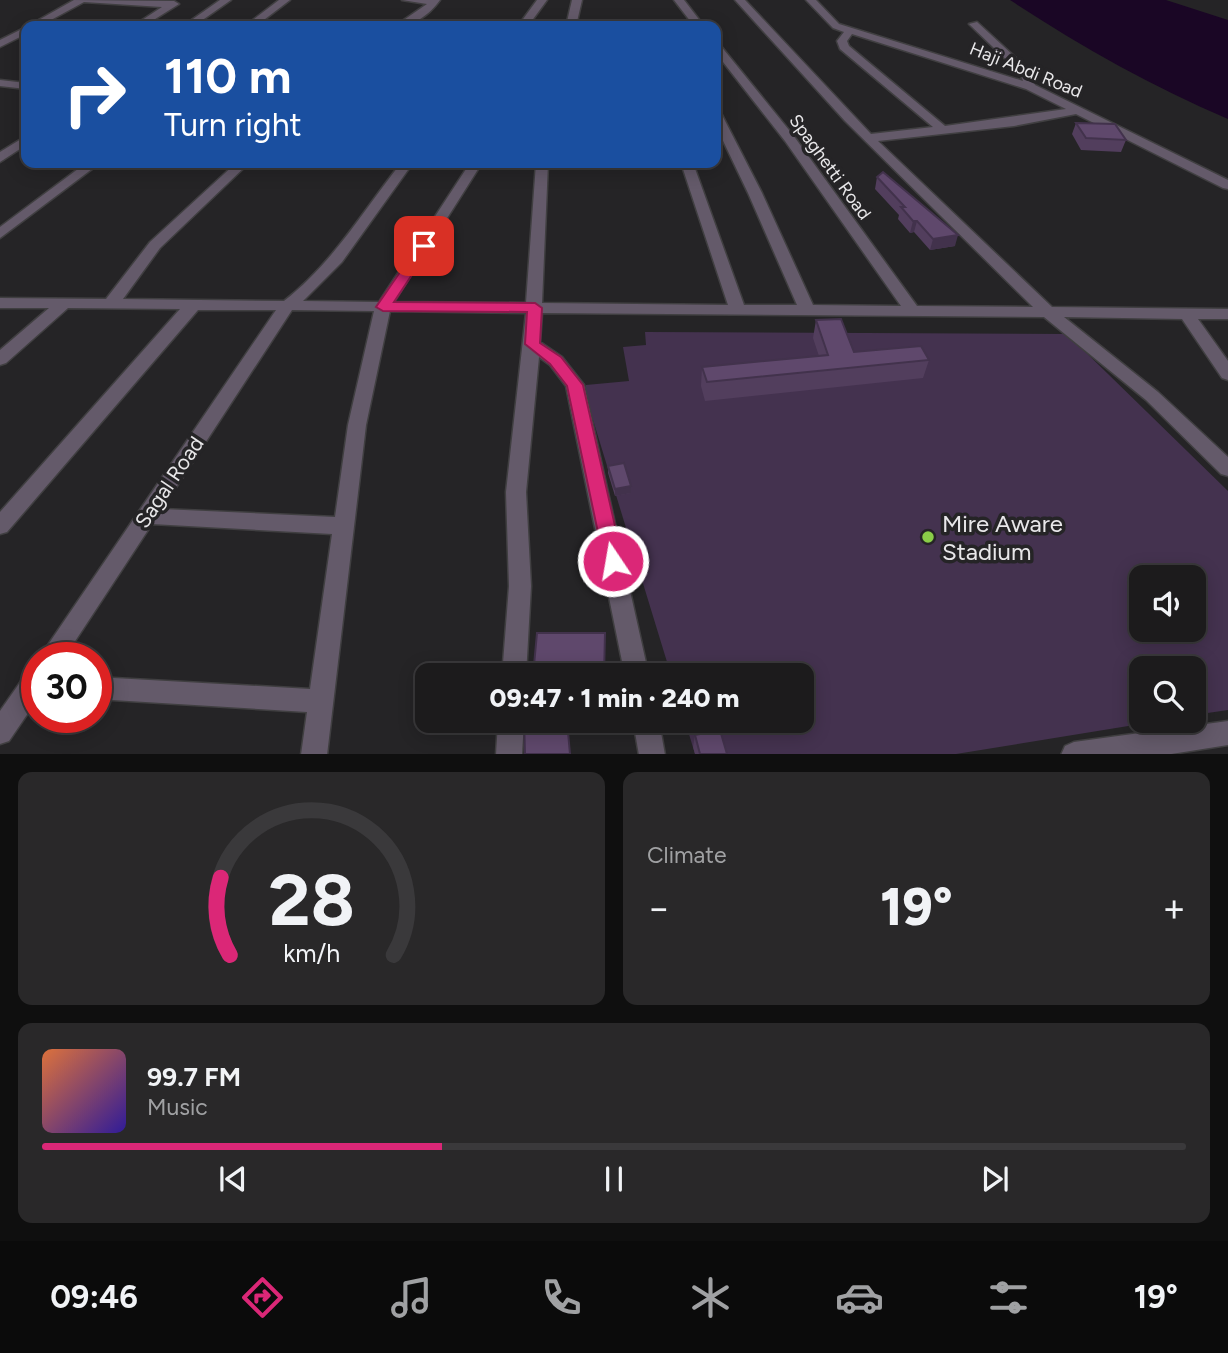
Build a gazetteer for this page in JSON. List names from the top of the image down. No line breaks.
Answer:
{"streets":{"street":["Haji Abdi Road","Spaghetti Road","Sagal Road"]},"places":["Mire Aware Stadium"],"page":{"turn":["110 m","Turn right"],"limit":"30","trip":"09:47 · 1 min · 240 m","tile":"Climate","heat":["−","19°","+"],"song":["99.7 FM","Music"],"tabs":["09:46","19°"],"gauge":["28","km/h"]}}
